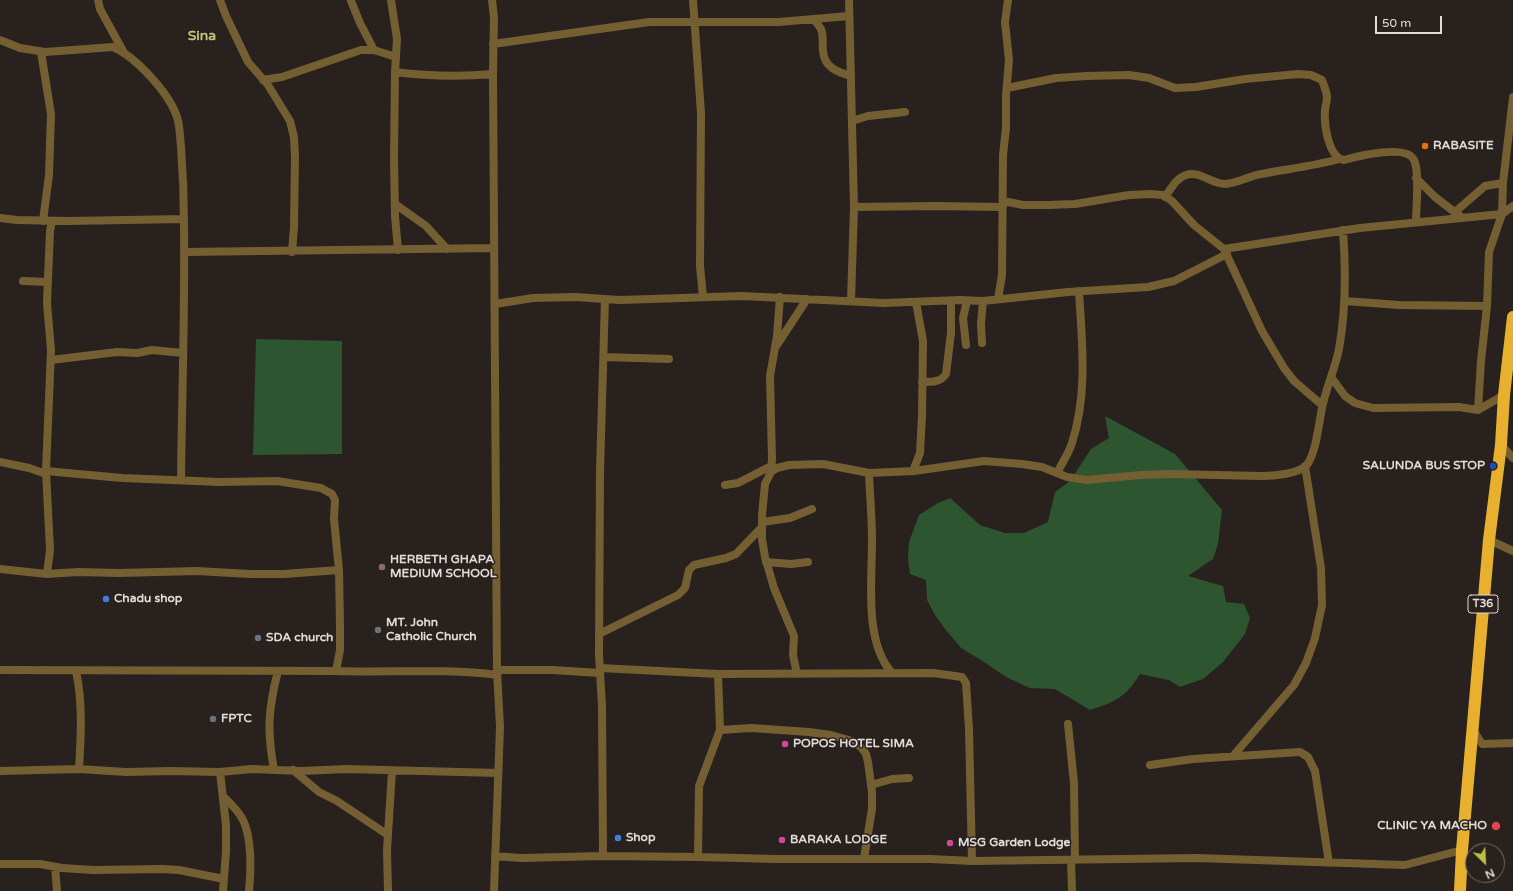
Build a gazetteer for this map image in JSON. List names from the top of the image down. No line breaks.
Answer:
{"streets":{"highway":["T36"]},"districts":["Sina"],"places":["RABASITE","SALUNDA BUS STOP","HERBETH GHAPA MEDIUM SCHOOL","Chadu shop","MT. John Catholic Church","SDA church","FPTC","POPOS HOTEL SIMA","CLINIC YA MACHO","Shop","BARAKA LODGE","MSG Garden Lodge"],"scale_bar":"50 m","north":"bottom right"}
